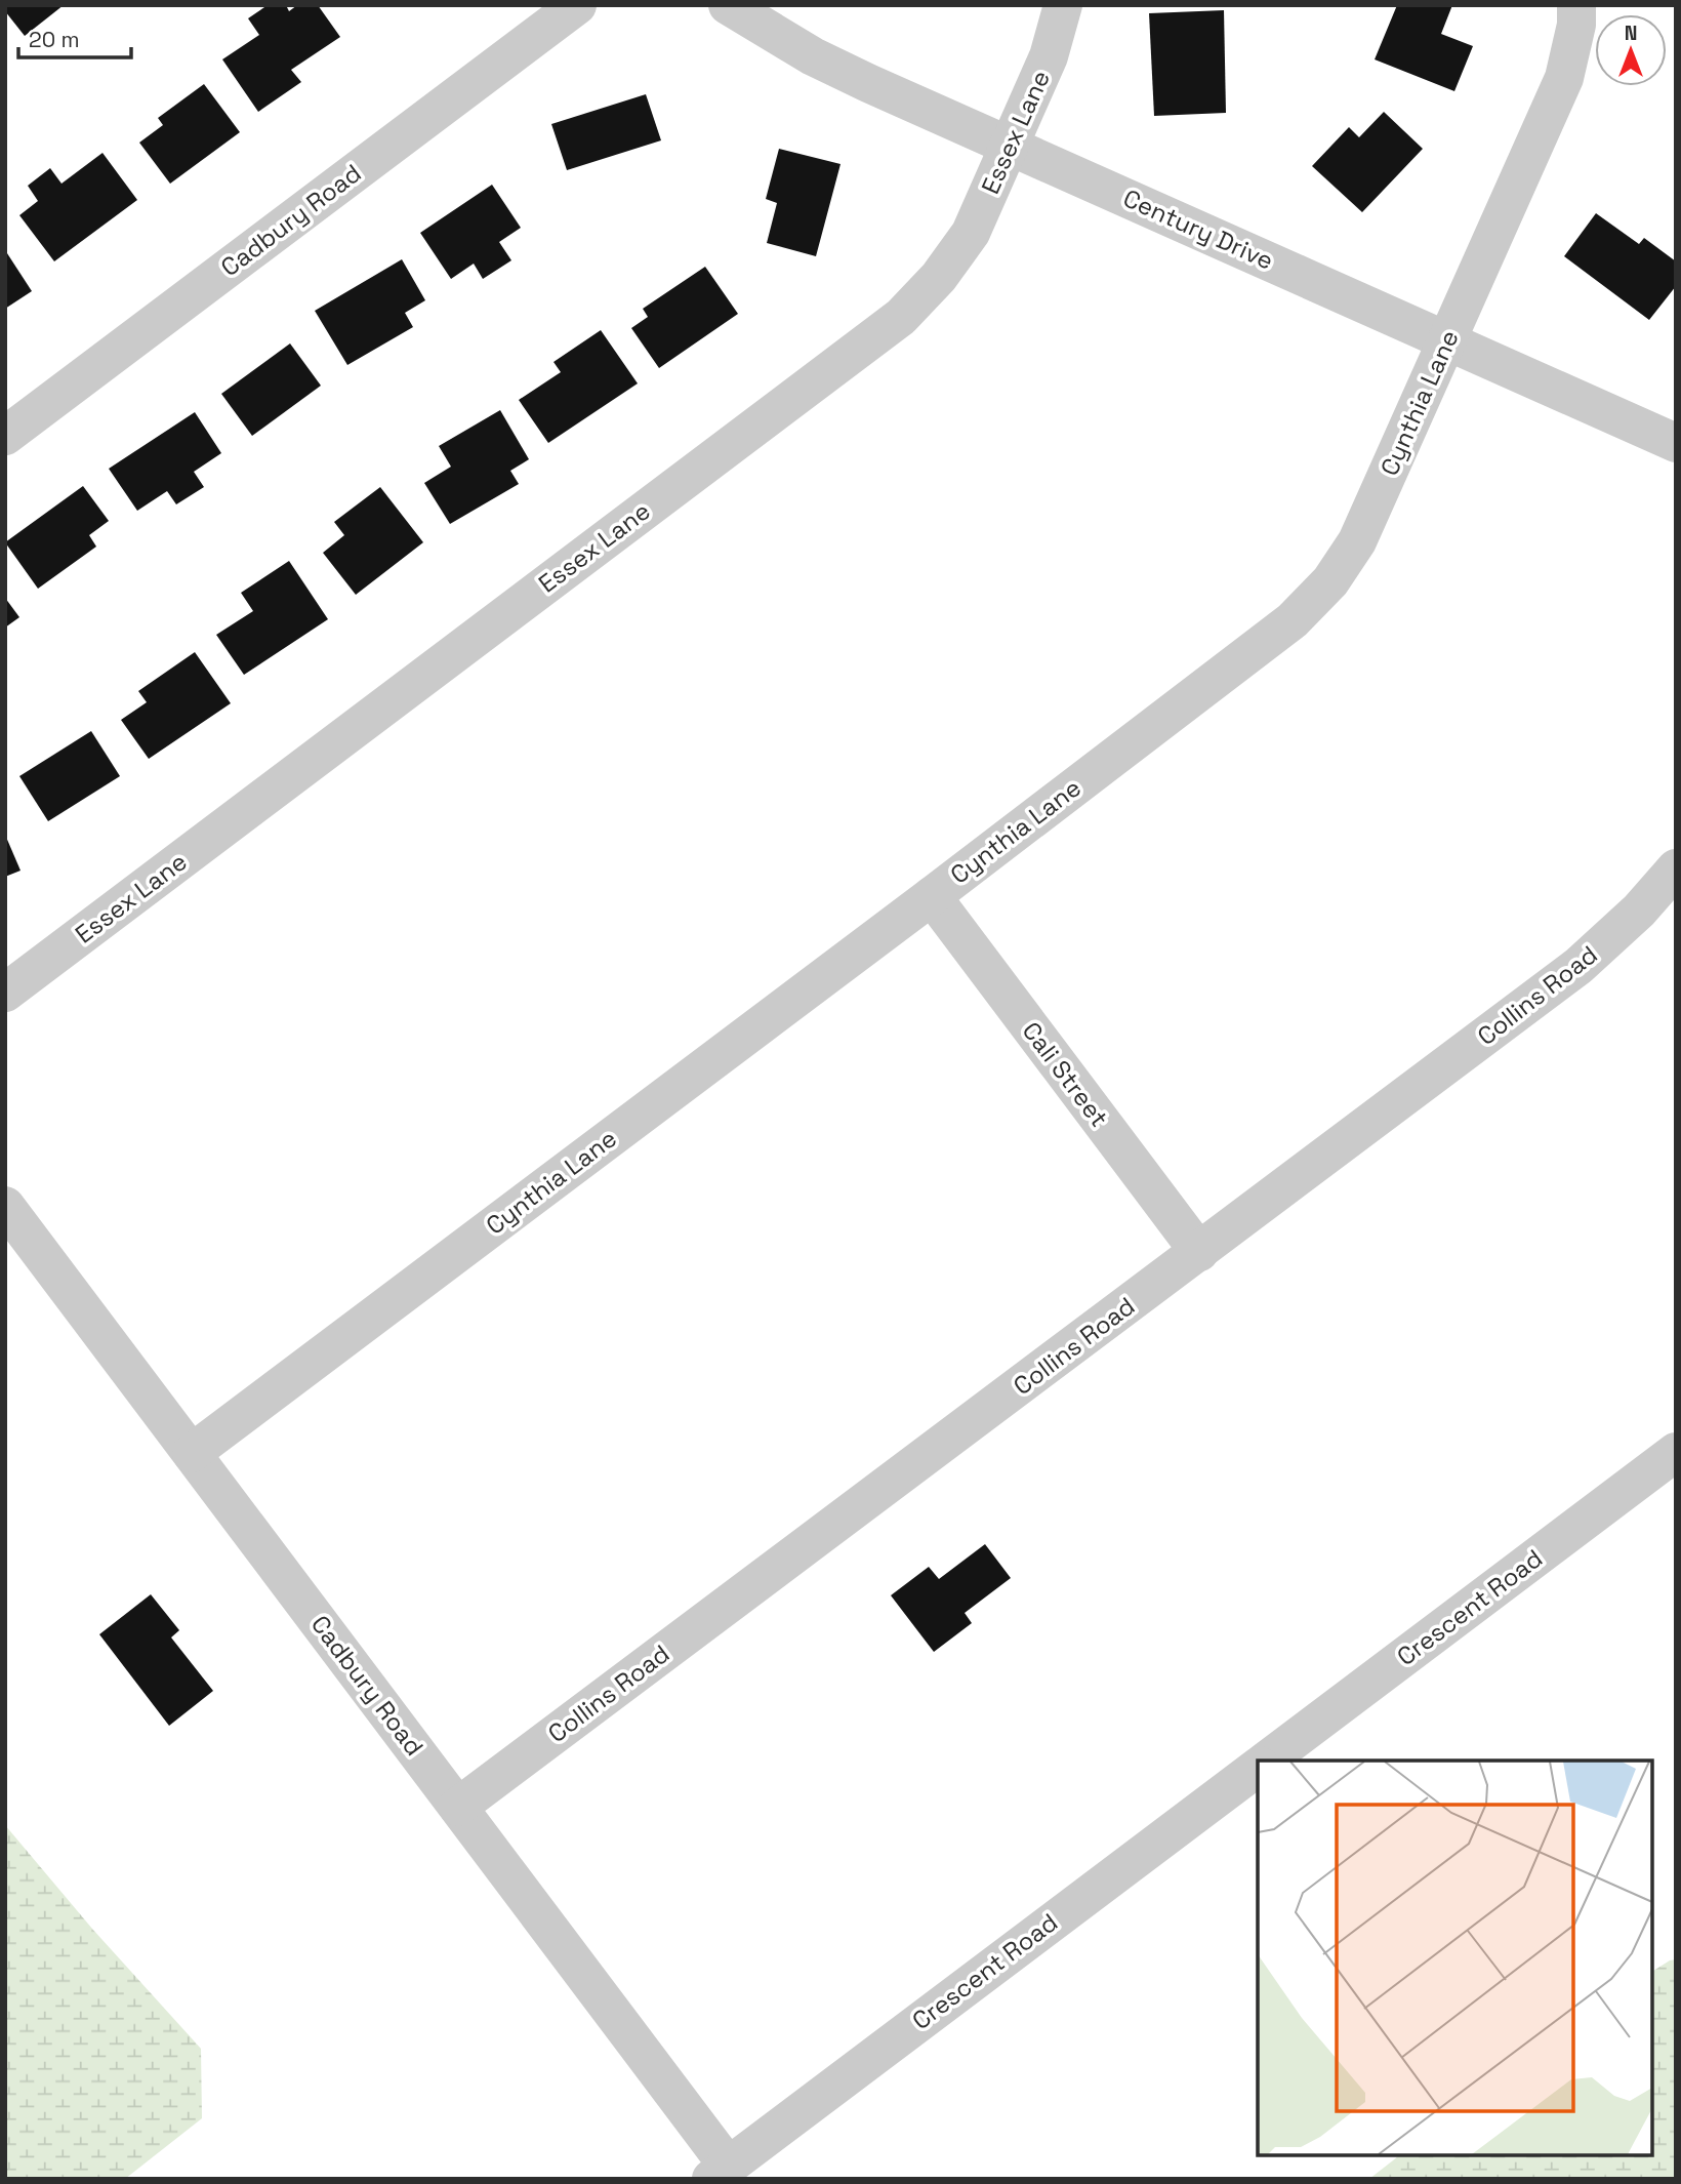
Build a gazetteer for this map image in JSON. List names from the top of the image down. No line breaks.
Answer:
{"streets":{"street":["Essex Lane","Cadbury Road","Century Drive","Cynthia Lane","Collins Road","Cali Street","Crescent Road"]},"crossings":[["Essex Lane","Century Drive"],["Cadbury Road","Cynthia Lane"],["Cadbury Road","Collins Road"],["Cadbury Road","Crescent Road"],["Century Drive","Cynthia Lane"],["Cynthia Lane","Cali Street"],["Collins Road","Cali Street"]],"scale_bar":"20 m","north":"top"}
